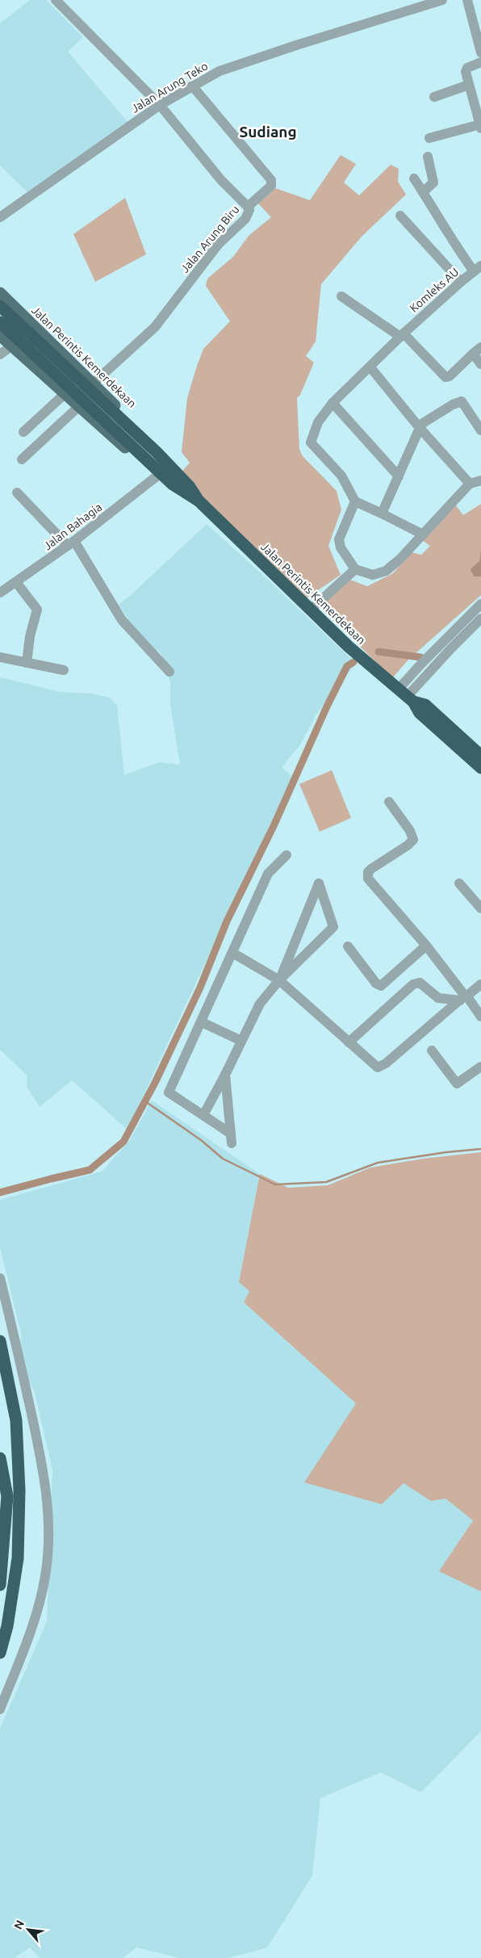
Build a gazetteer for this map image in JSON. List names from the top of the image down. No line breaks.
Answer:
{"streets":{"highway":["Jalan Perintis Kemerdekaan"],"street":["Jalan Arung Teko","Jalan Arung Biru","Komleks AU","Jalan Bahagia"]},"crossings":[["Jalan Arung Teko","Jalan Arung Biru"],["Jalan Arung Biru","Jalan Perintis Kemerdekaan"],["Jalan Perintis Kemerdekaan","Jalan Bahagia"]],"districts":["Sudiang"],"north":"top left"}
